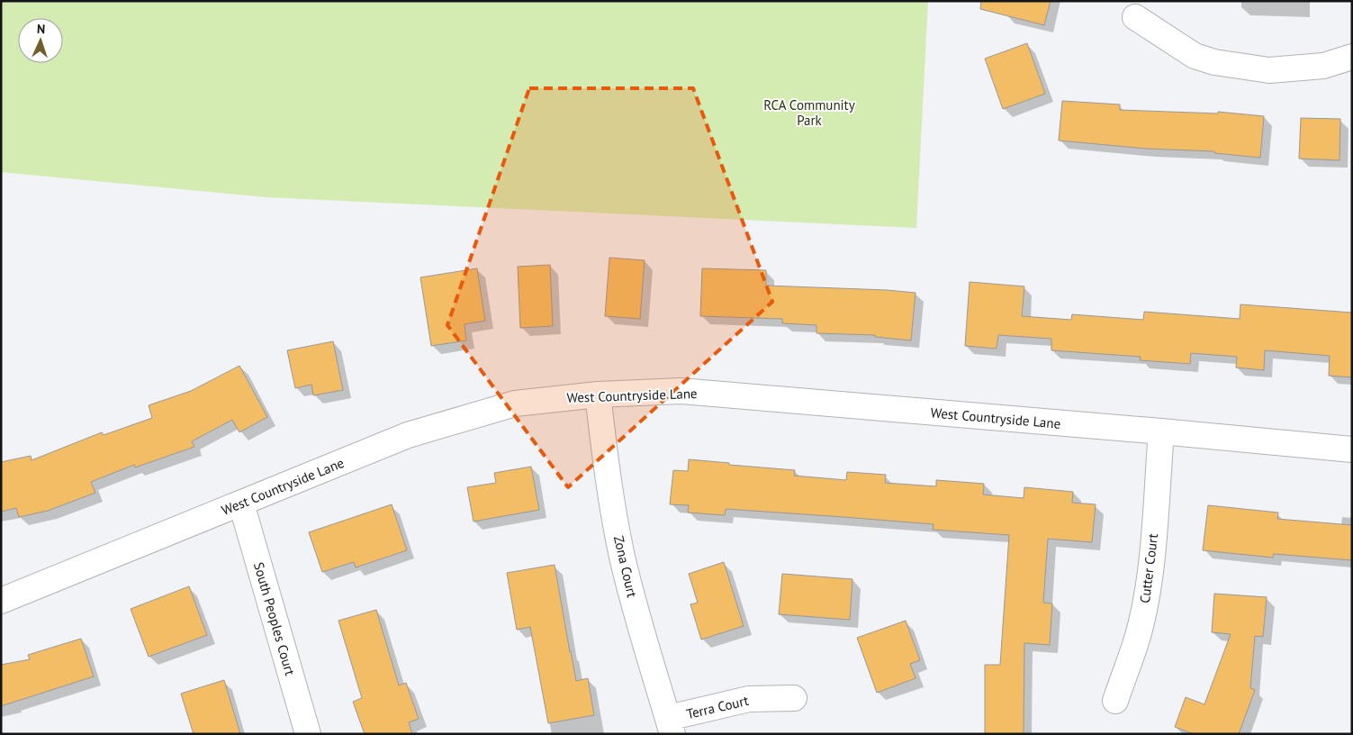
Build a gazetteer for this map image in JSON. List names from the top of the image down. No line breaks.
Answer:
{"streets":{"street":["West Countryside Lane","Zona Court","Cutter Court","South Peoples Court","Terra Court"]},"crossings":[["West Countryside Lane","Zona Court"],["West Countryside Lane","Cutter Court"],["West Countryside Lane","South Peoples Court"],["Zona Court","Terra Court"]],"parks":["RCA Community Park"],"north":"top"}
